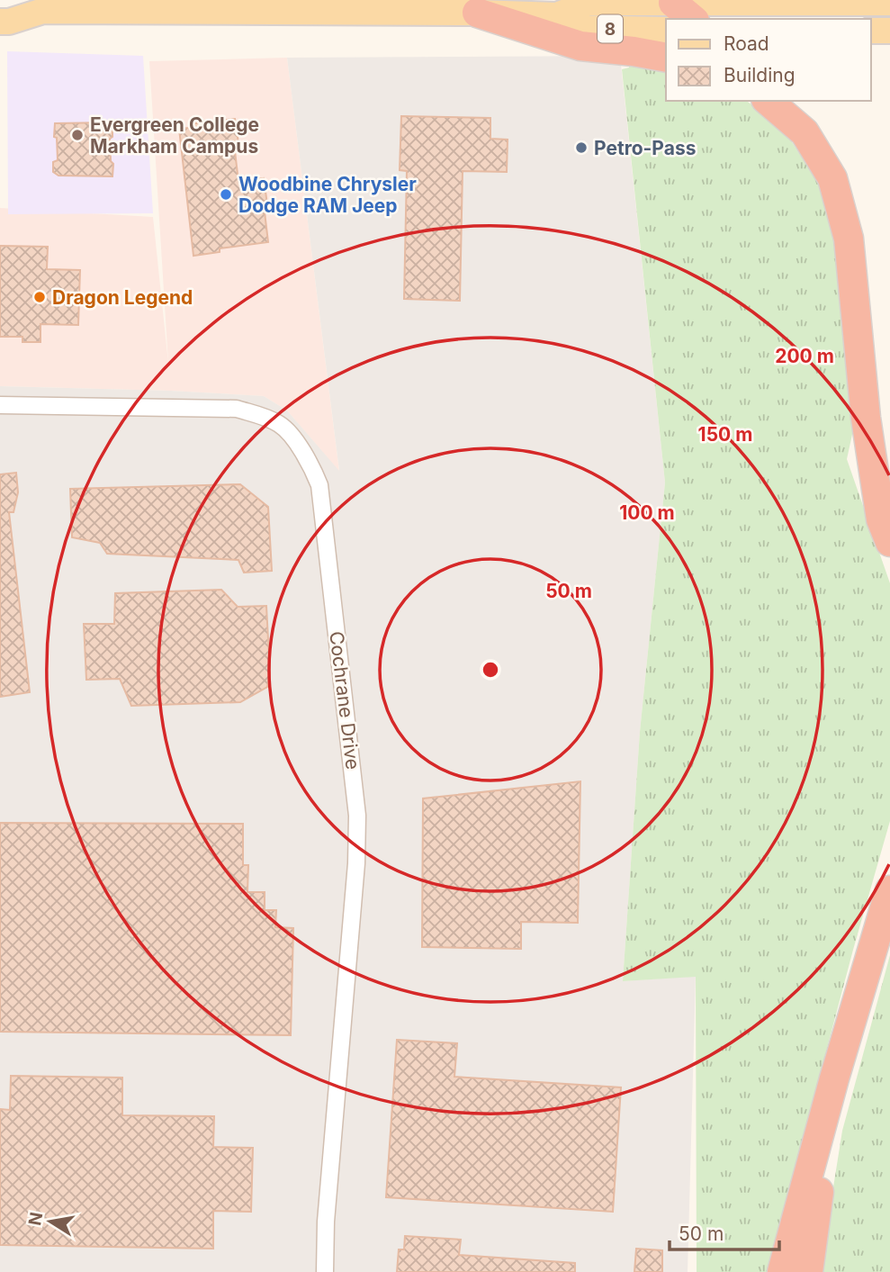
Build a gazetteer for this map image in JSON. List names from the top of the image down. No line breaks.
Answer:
{"streets":{"main road":["8"],"street":["Cochrane Drive"]},"places":["Evergreen College Markham Campus","Petro-Pass","Woodbine Chrysler Dodge RAM Jeep","Dragon Legend"],"legend":["Road","Building"],"scale_bar":"50 m","north":"left","rings":["200 m","150 m","100 m","50 m"]}
